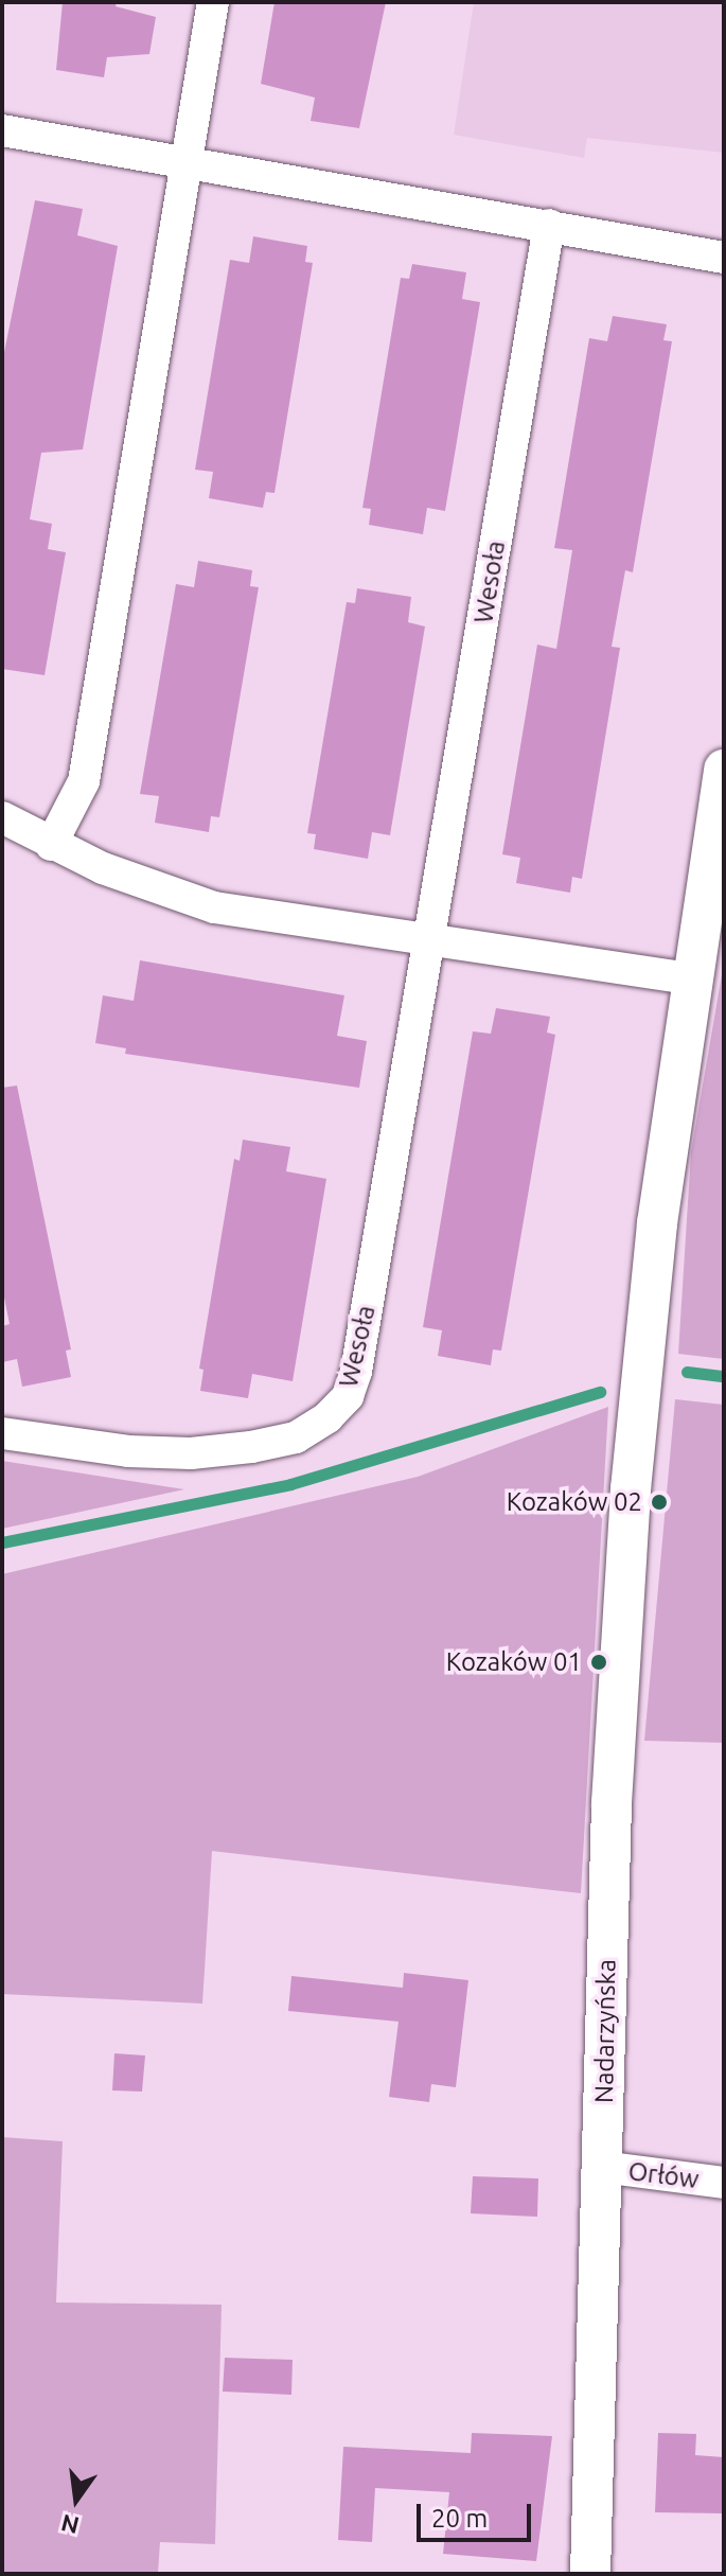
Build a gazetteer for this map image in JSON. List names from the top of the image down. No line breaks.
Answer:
{"streets":{"street":["Wesoła","Nadarzyńska","Orłów"]},"crossings":[["Nadarzyńska","Orłów"]],"places":["Kozaków 02","Kozaków 01"],"scale_bar":"20 m","north":"bottom"}
